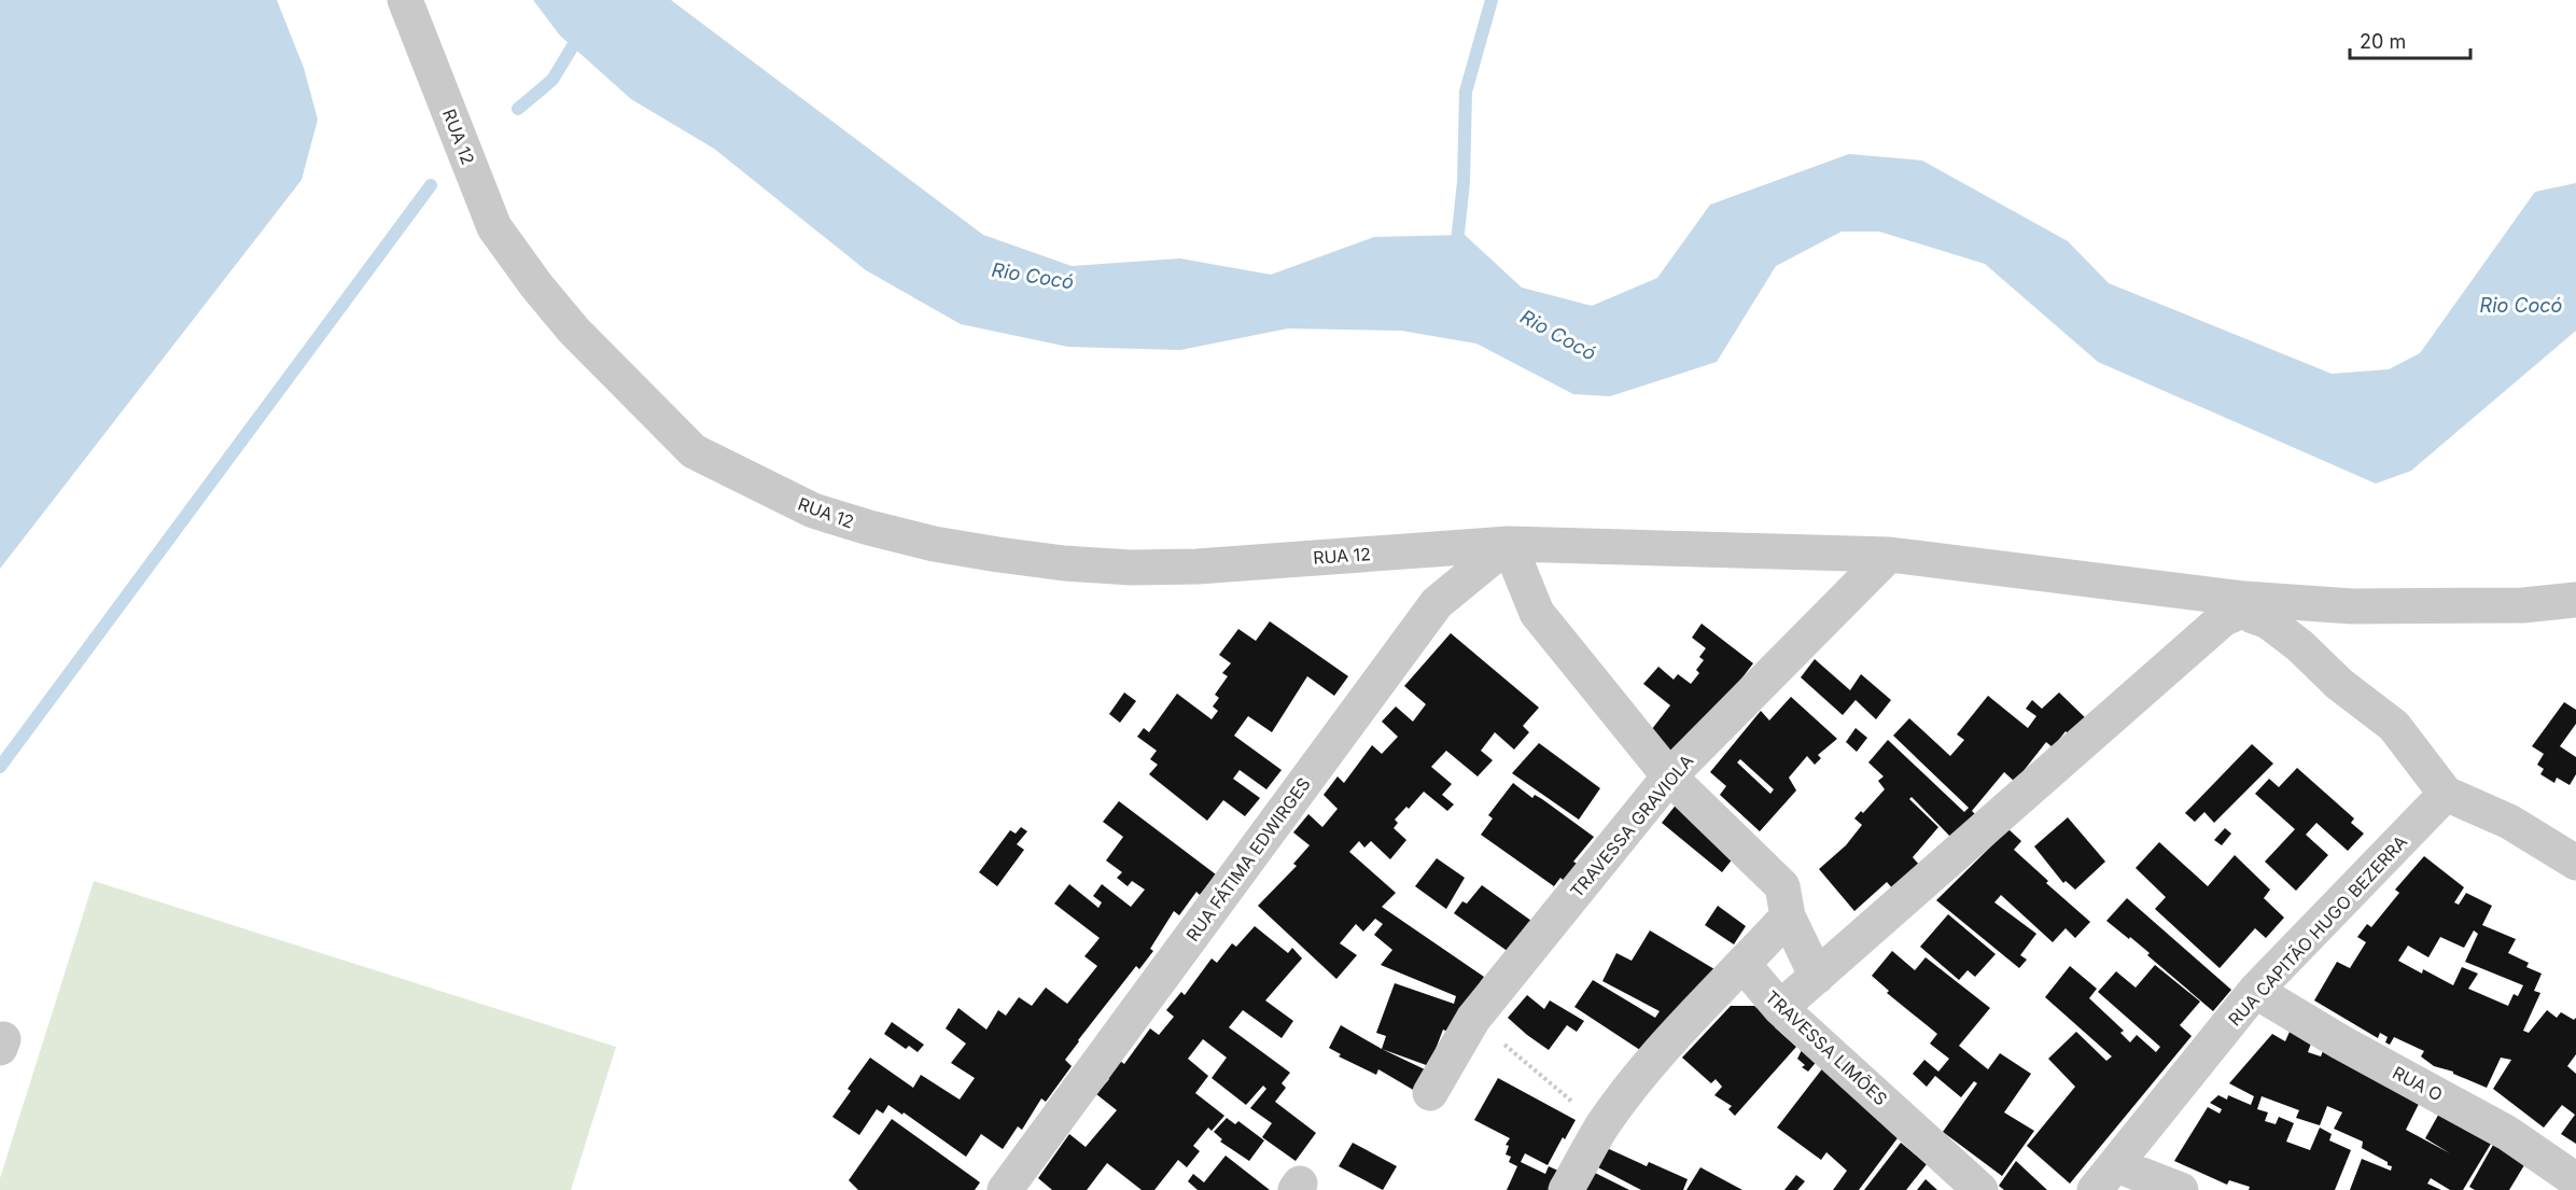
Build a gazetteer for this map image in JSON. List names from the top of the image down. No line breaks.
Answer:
{"streets":{"street":["RUA 12","TRAVESSA GRAVIOLA","RUA FÁTIMA EDWIRGES","RUA CAPITÃO HUGO BEZERRA","TRAVESSA LIMÕES","RUA O"]},"crossings":[["RUA 12","TRAVESSA GRAVIOLA"],["RUA 12","RUA FÁTIMA EDWIRGES"],["RUA CAPITÃO HUGO BEZERRA","RUA O"]],"water":["Rio Cocó"],"scale_bar":"20 m"}
